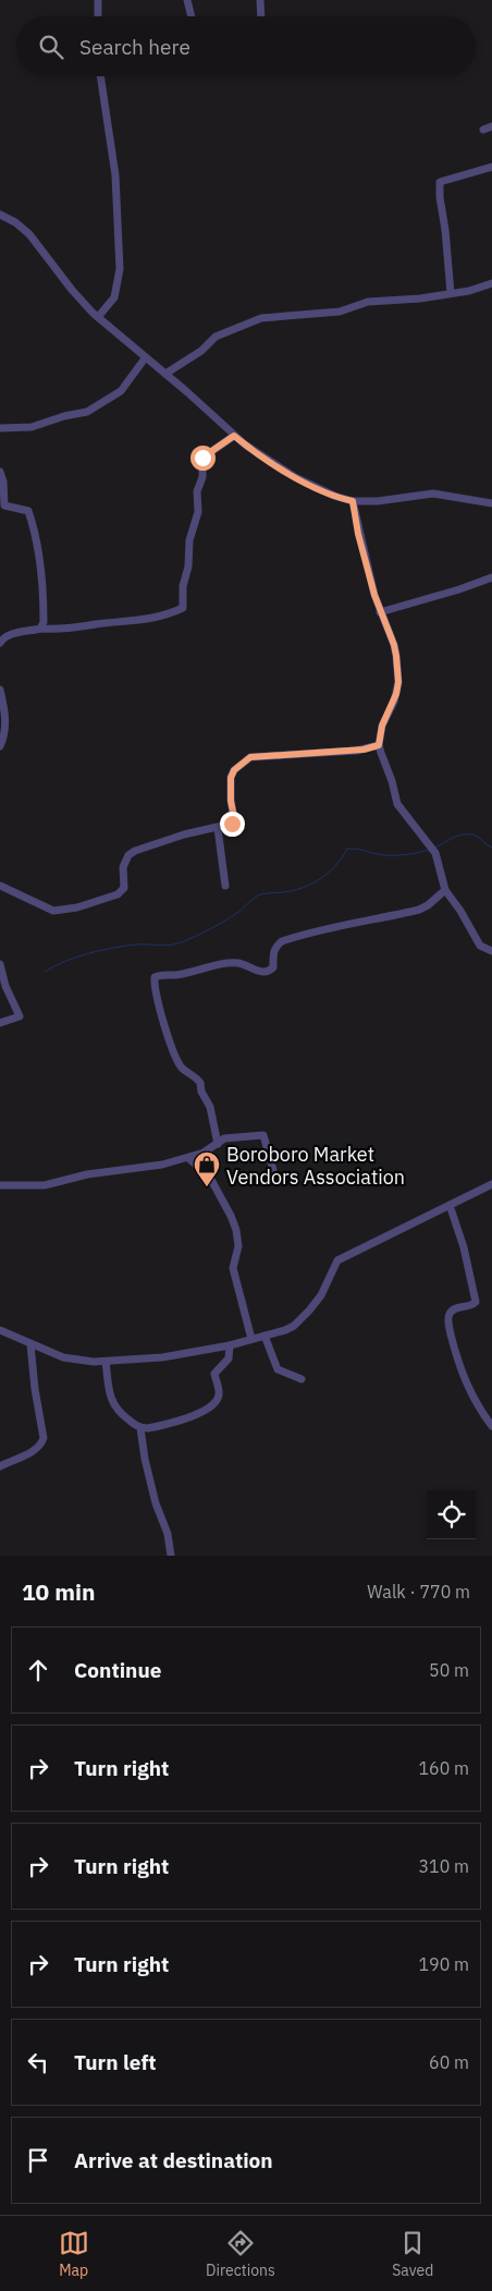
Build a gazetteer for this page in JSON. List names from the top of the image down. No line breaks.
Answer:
{"places":{"shop":["Boroboro Market Vendors Association"]},"page":{"search":"Search here","heading":["10 min","Walk · 770 m"],"list":[["Continue","50 m"],["Turn right","160 m"],["Turn right","310 m"],["Turn right","190 m"],["Turn left","60 m"],"Arrive at destination"],"nav":["Map","Directions","Saved"]}}
